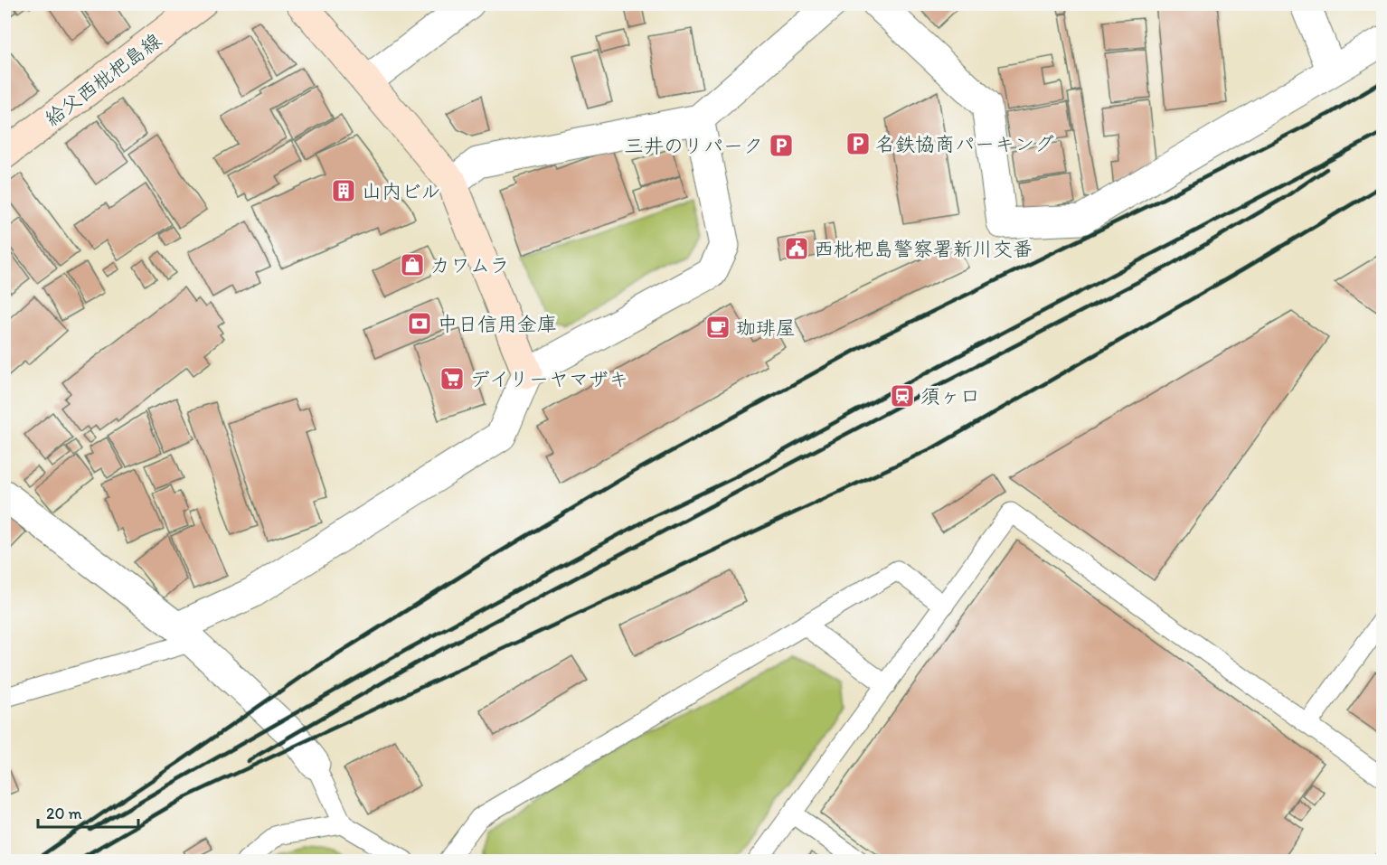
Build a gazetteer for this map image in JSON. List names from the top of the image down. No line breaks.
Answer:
{"streets":{"street":["給父西枇杷島線"]},"places":{"parking":["名鉄協商パーキング","三井のリパーク"],"building":["山内ビル"],"public building":["西枇杷島警察署新川交番"],"shop":["カワムラ"],"bank":["中日信用金庫"],"cafe":["珈琲屋"],"supermarket":["デイリーヤマザキ"],"station":["須ヶ口"]},"scale_bar":"20 m"}
